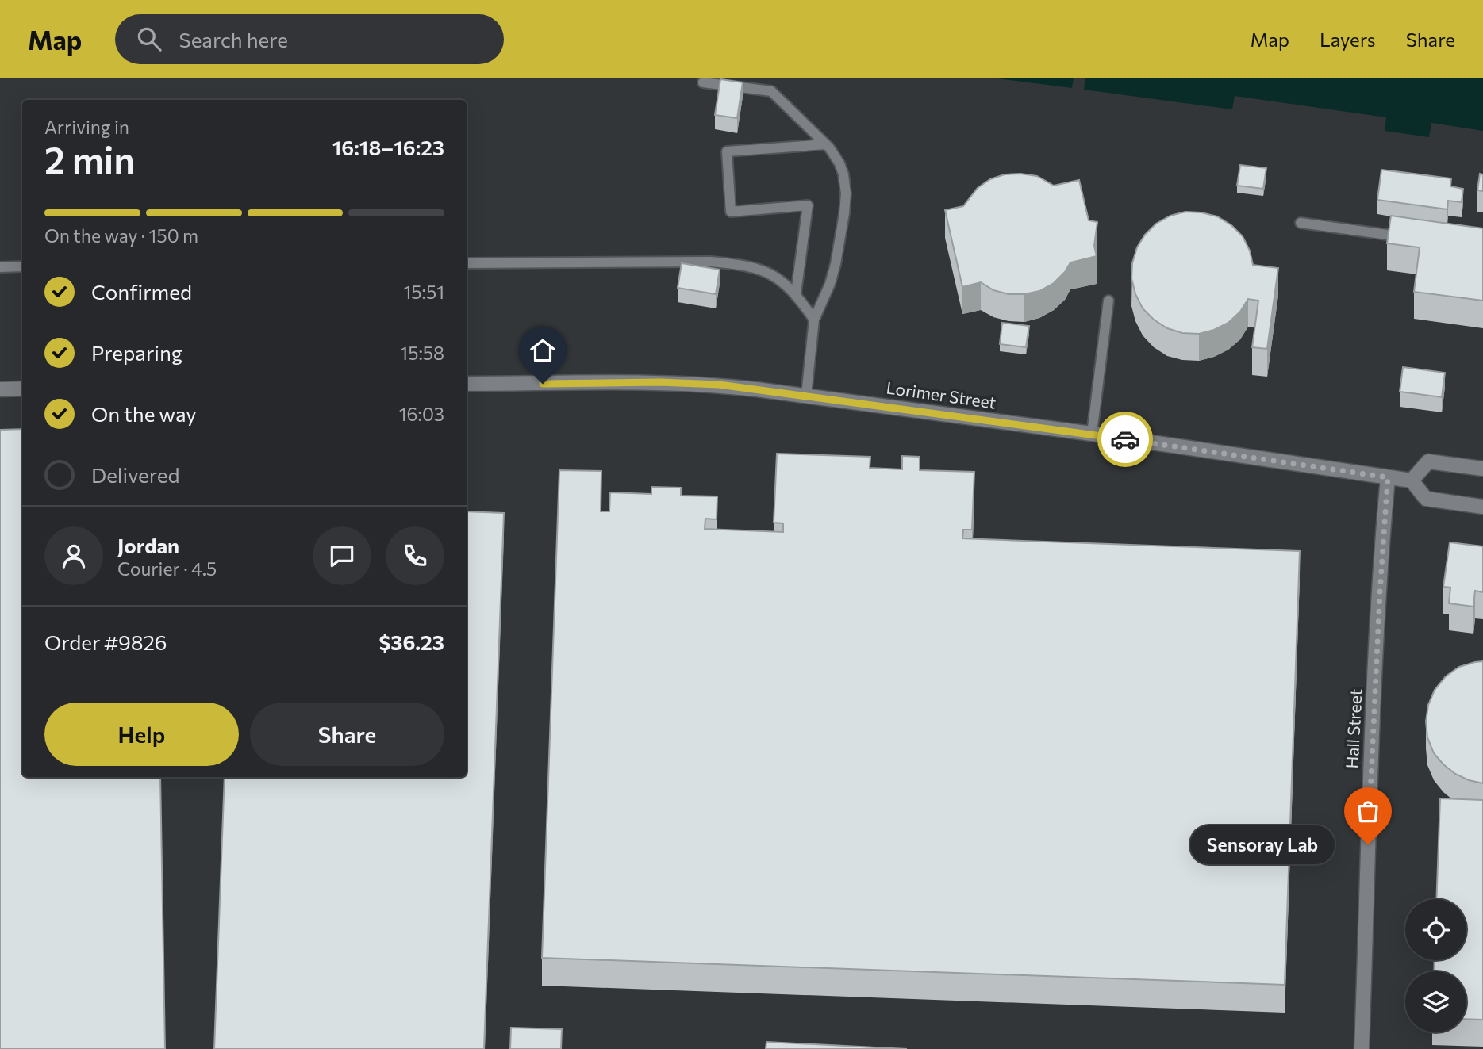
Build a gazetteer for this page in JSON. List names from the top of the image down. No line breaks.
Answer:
{"streets":{"main road":["Lorimer Street","Hall Street"]},"crossings":[["Lorimer Street","Hall Street"]],"places":["Sensoray Lab"],"page":{"header":"Map","search":"Search here","nav":["Map","Layers","Share"],"heading":["2 min","Arriving in","16:18–16:23"],"panel":["Jordan","Courier · 4.5","Order #9826","$36.23"],"bar":"On the way · 150 m","list":[["Confirmed","15:51"],["Preparing","15:58"],["On the way","16:03"],"Delivered"],"buttons":["Help","Share"],"bubble":"Sensoray Lab"}}
